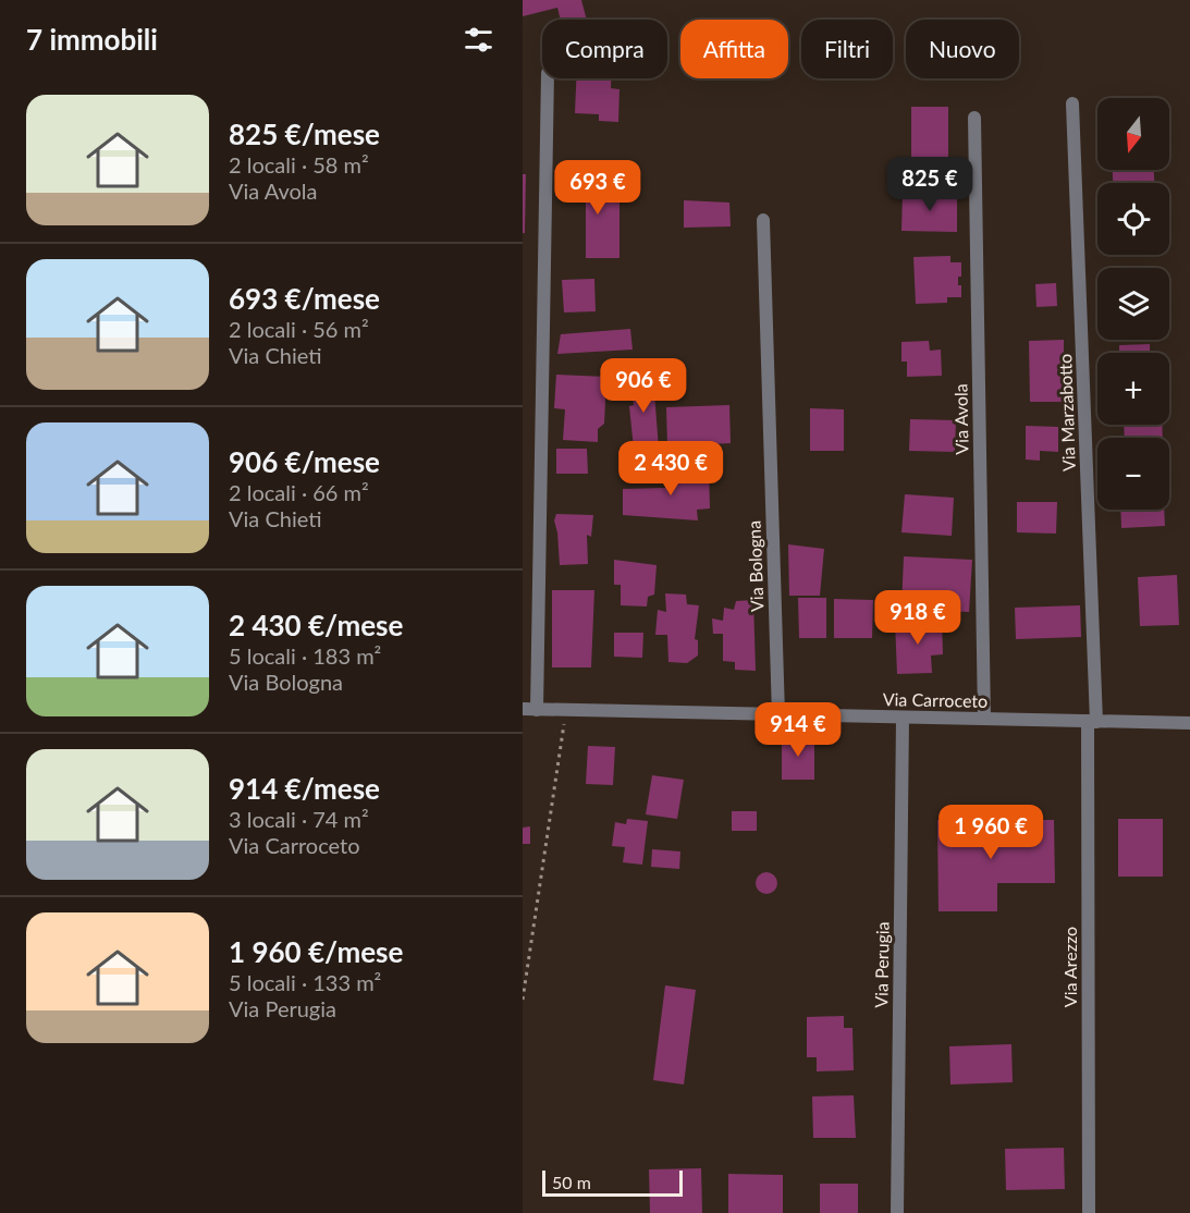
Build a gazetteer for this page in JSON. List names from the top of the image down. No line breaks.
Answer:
{"streets":{"street":["Via Marzabotto","Via Avola","Via Bologna","Via Carroceto","Via Perugia","Via Arezzo"]},"crossings":[["Via Marzabotto","Via Carroceto"],["Via Marzabotto","Via Arezzo"],["Via Avola","Via Carroceto"],["Via Bologna","Via Carroceto"],["Via Carroceto","Via Perugia"],["Via Carroceto","Via Arezzo"]],"scale_bar":"50 m","north":"bottom","page":{"heading":"7 immobili","chip":["Compra","Affitta","Filtri","Nuovo"],"list":[{"name":"825 €/mese","note":"2 locali · 58 m² · Via Avola"},{"name":"693 €/mese","note":"2 locali · 56 m² · Via Chieti"},{"name":"906 €/mese","note":"2 locali · 66 m² · Via Chieti"},{"name":"2 430 €/mese","note":"5 locali · 183 m² · Via Bologna"},{"name":"914 €/mese","note":"3 locali · 74 m² · Via Carroceto"},{"name":"1 960 €/mese","note":"5 locali · 133 m² · Via Perugia"}],"map_buttons":["+","−"],"price":["825 €","693 €","906 €","2 430 €","918 €","914 €","1 960 €"],"scale":"50 m"}}
